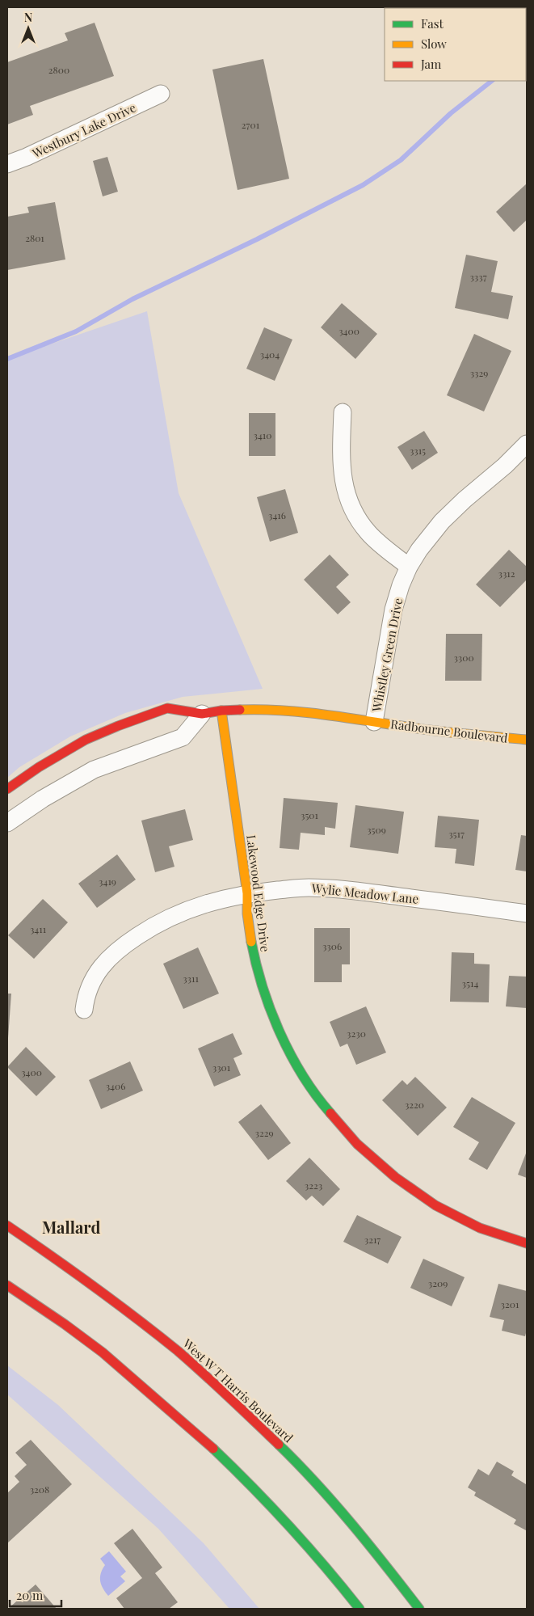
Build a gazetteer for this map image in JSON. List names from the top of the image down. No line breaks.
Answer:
{"streets":{"street":["Westbury Lake Drive","Whistley Green Drive","Radbourne Boulevard","Lakewood Edge Drive","Wylie Meadow Lane","West W T Harris Boulevard"]},"crossings":[["Whistley Green Drive","Radbourne Boulevard"],["Radbourne Boulevard","Lakewood Edge Drive"],["Lakewood Edge Drive","Wylie Meadow Lane"]],"districts":["Mallard"],"house_numbers":["2800","2701","2801","3337","3400","3404","3329","3410","3315","3416","3312","3300","3501","3509","3517","3419","3411","3306","3311","3514","3230","3301","3400","3406","3220","3229","3223","3217","3209","3201","3208"],"legend":["Fast","Slow","Jam"],"scale_bar":"20 m","north":"top"}
